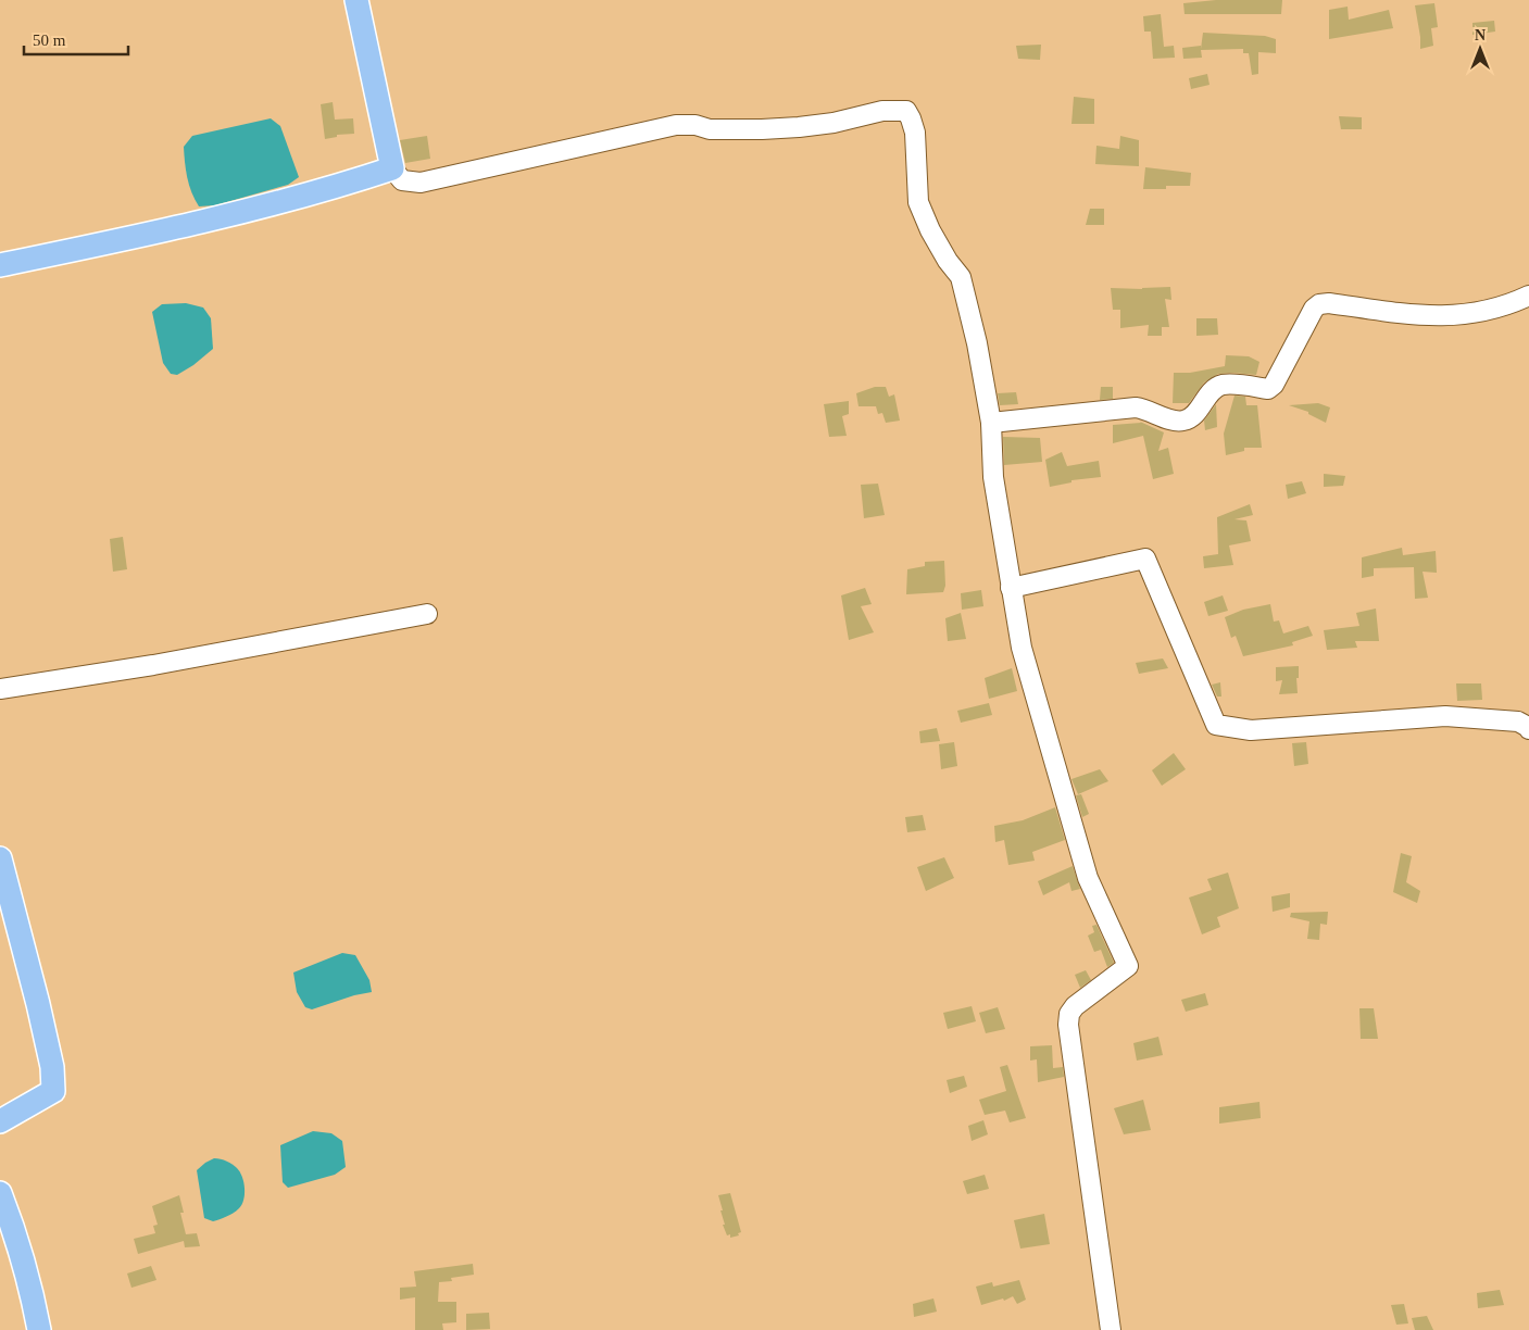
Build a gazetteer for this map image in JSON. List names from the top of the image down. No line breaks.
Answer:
{"scale_bar":"50 m","north":"top"}
